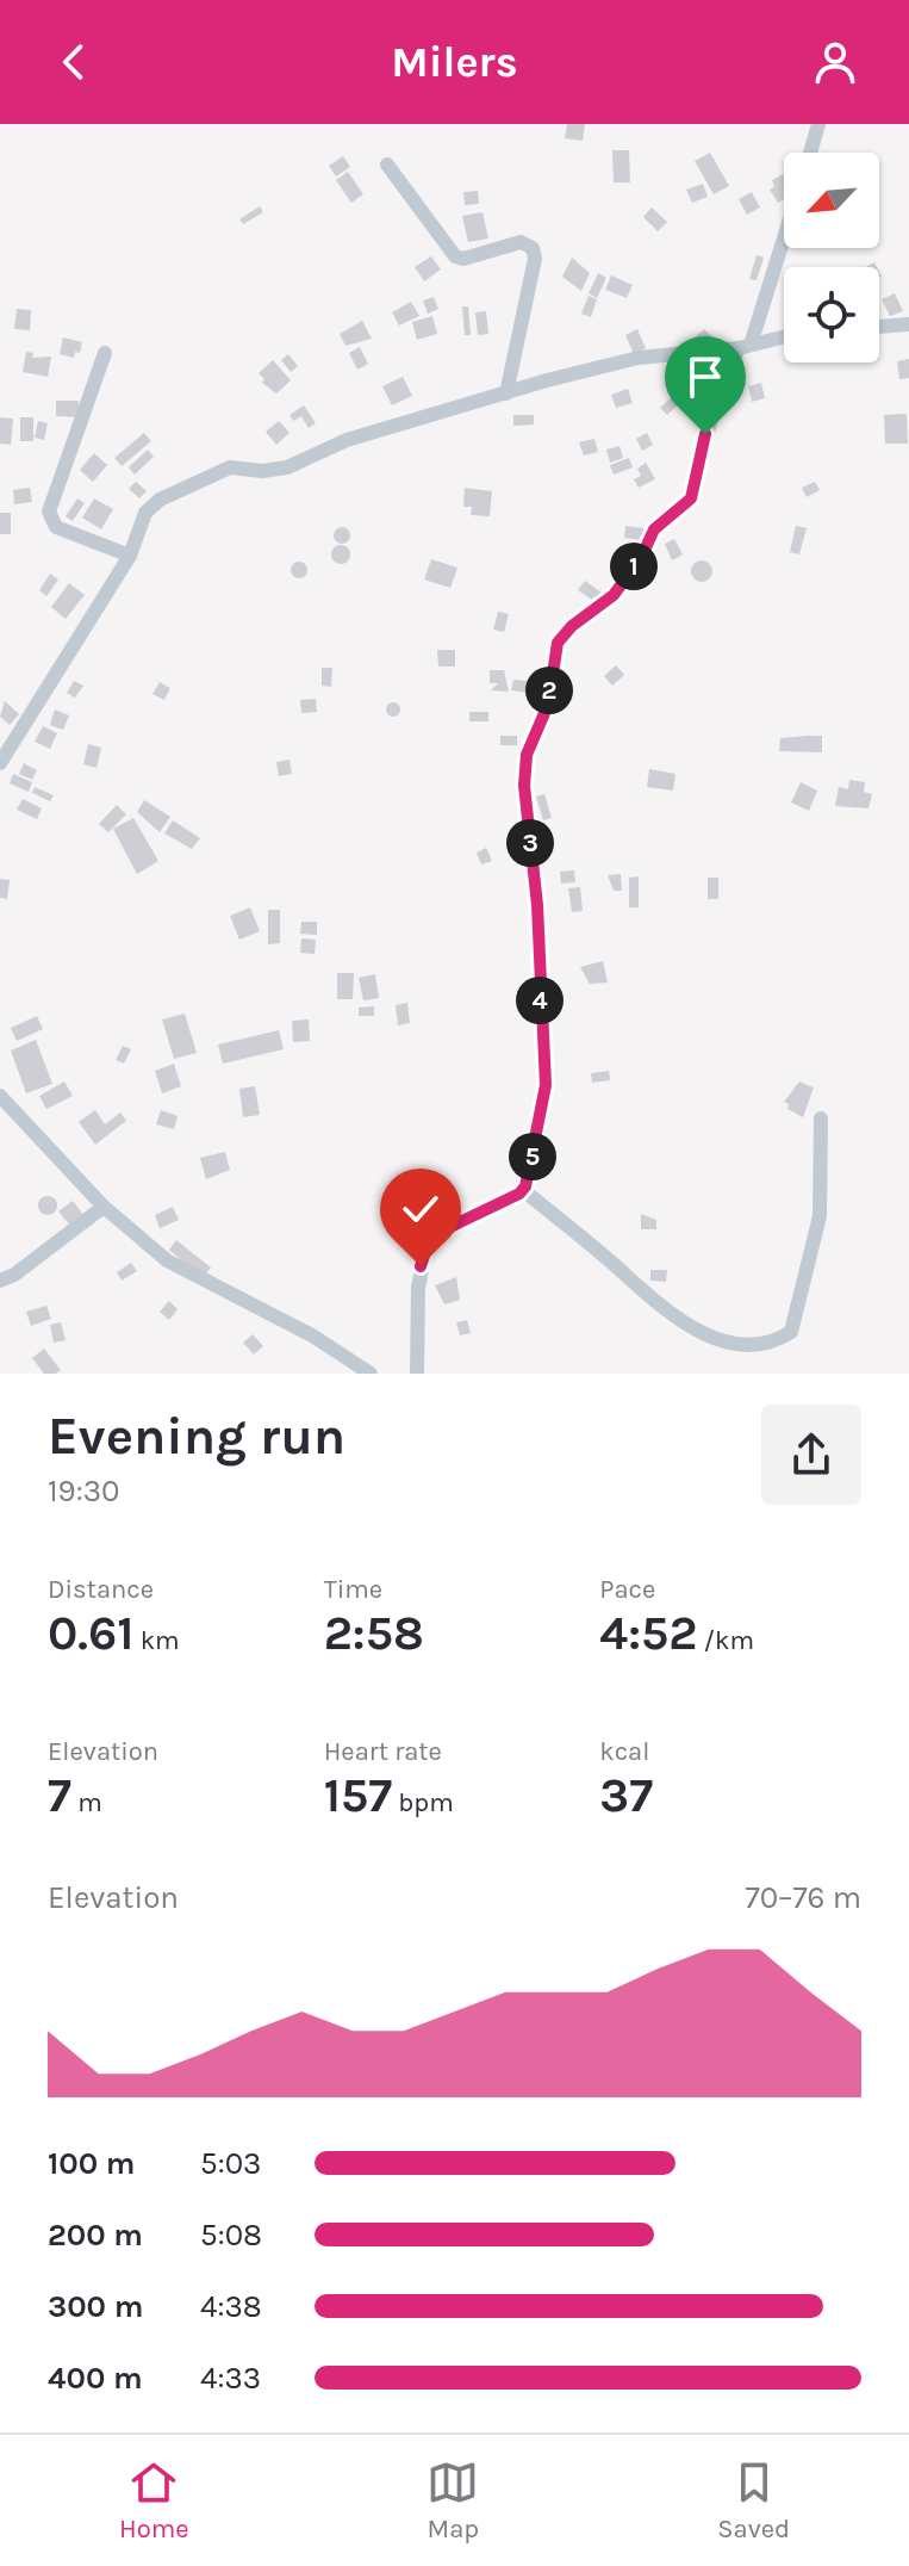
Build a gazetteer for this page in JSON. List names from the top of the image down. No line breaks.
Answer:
{"north":"bottom left","page":{"header":"Milers","pins":["1","2","3","4","5"],"heading":["Evening run","19:30"],"stats":[["Distance","0.61 km"],["Time","2:58"],["Pace","4:52 /km"],["Elevation","7 m"],["Heart rate","157 bpm"],["kcal","37"]],"chart":["Elevation","70–76 m"],"list":[{"name":"100 m","note":"5:03"},{"name":"200 m","note":"5:08"},{"name":"300 m","note":"4:38"},{"name":"400 m","note":"4:33"}],"tabs":["Home","Map","Saved"]}}
